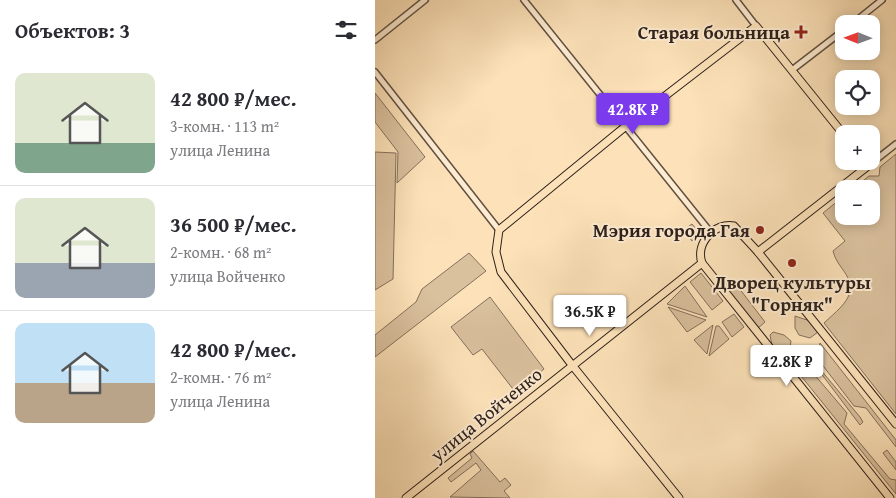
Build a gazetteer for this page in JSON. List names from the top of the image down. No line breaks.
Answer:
{"streets":{"main road":["улица Войченко"]},"places":{"health":["Старая больница"],"other":["Мэрия города Гая","Дворец культуры \"Горняк\""]},"north":"left","page":{"heading":"Объектов: 3","map_buttons":["+","−"],"list":[{"name":"42 800 ₽/мес.","note":"3-комн. · 113 m² · улица Ленина"},{"name":"36 500 ₽/мес.","note":"2-комн. · 68 m² · улица Войченко"},{"name":"42 800 ₽/мес.","note":"2-комн. · 76 m² · улица Ленина"}],"price":["42.8K ₽","36.5K ₽","42.8K ₽"]}}
